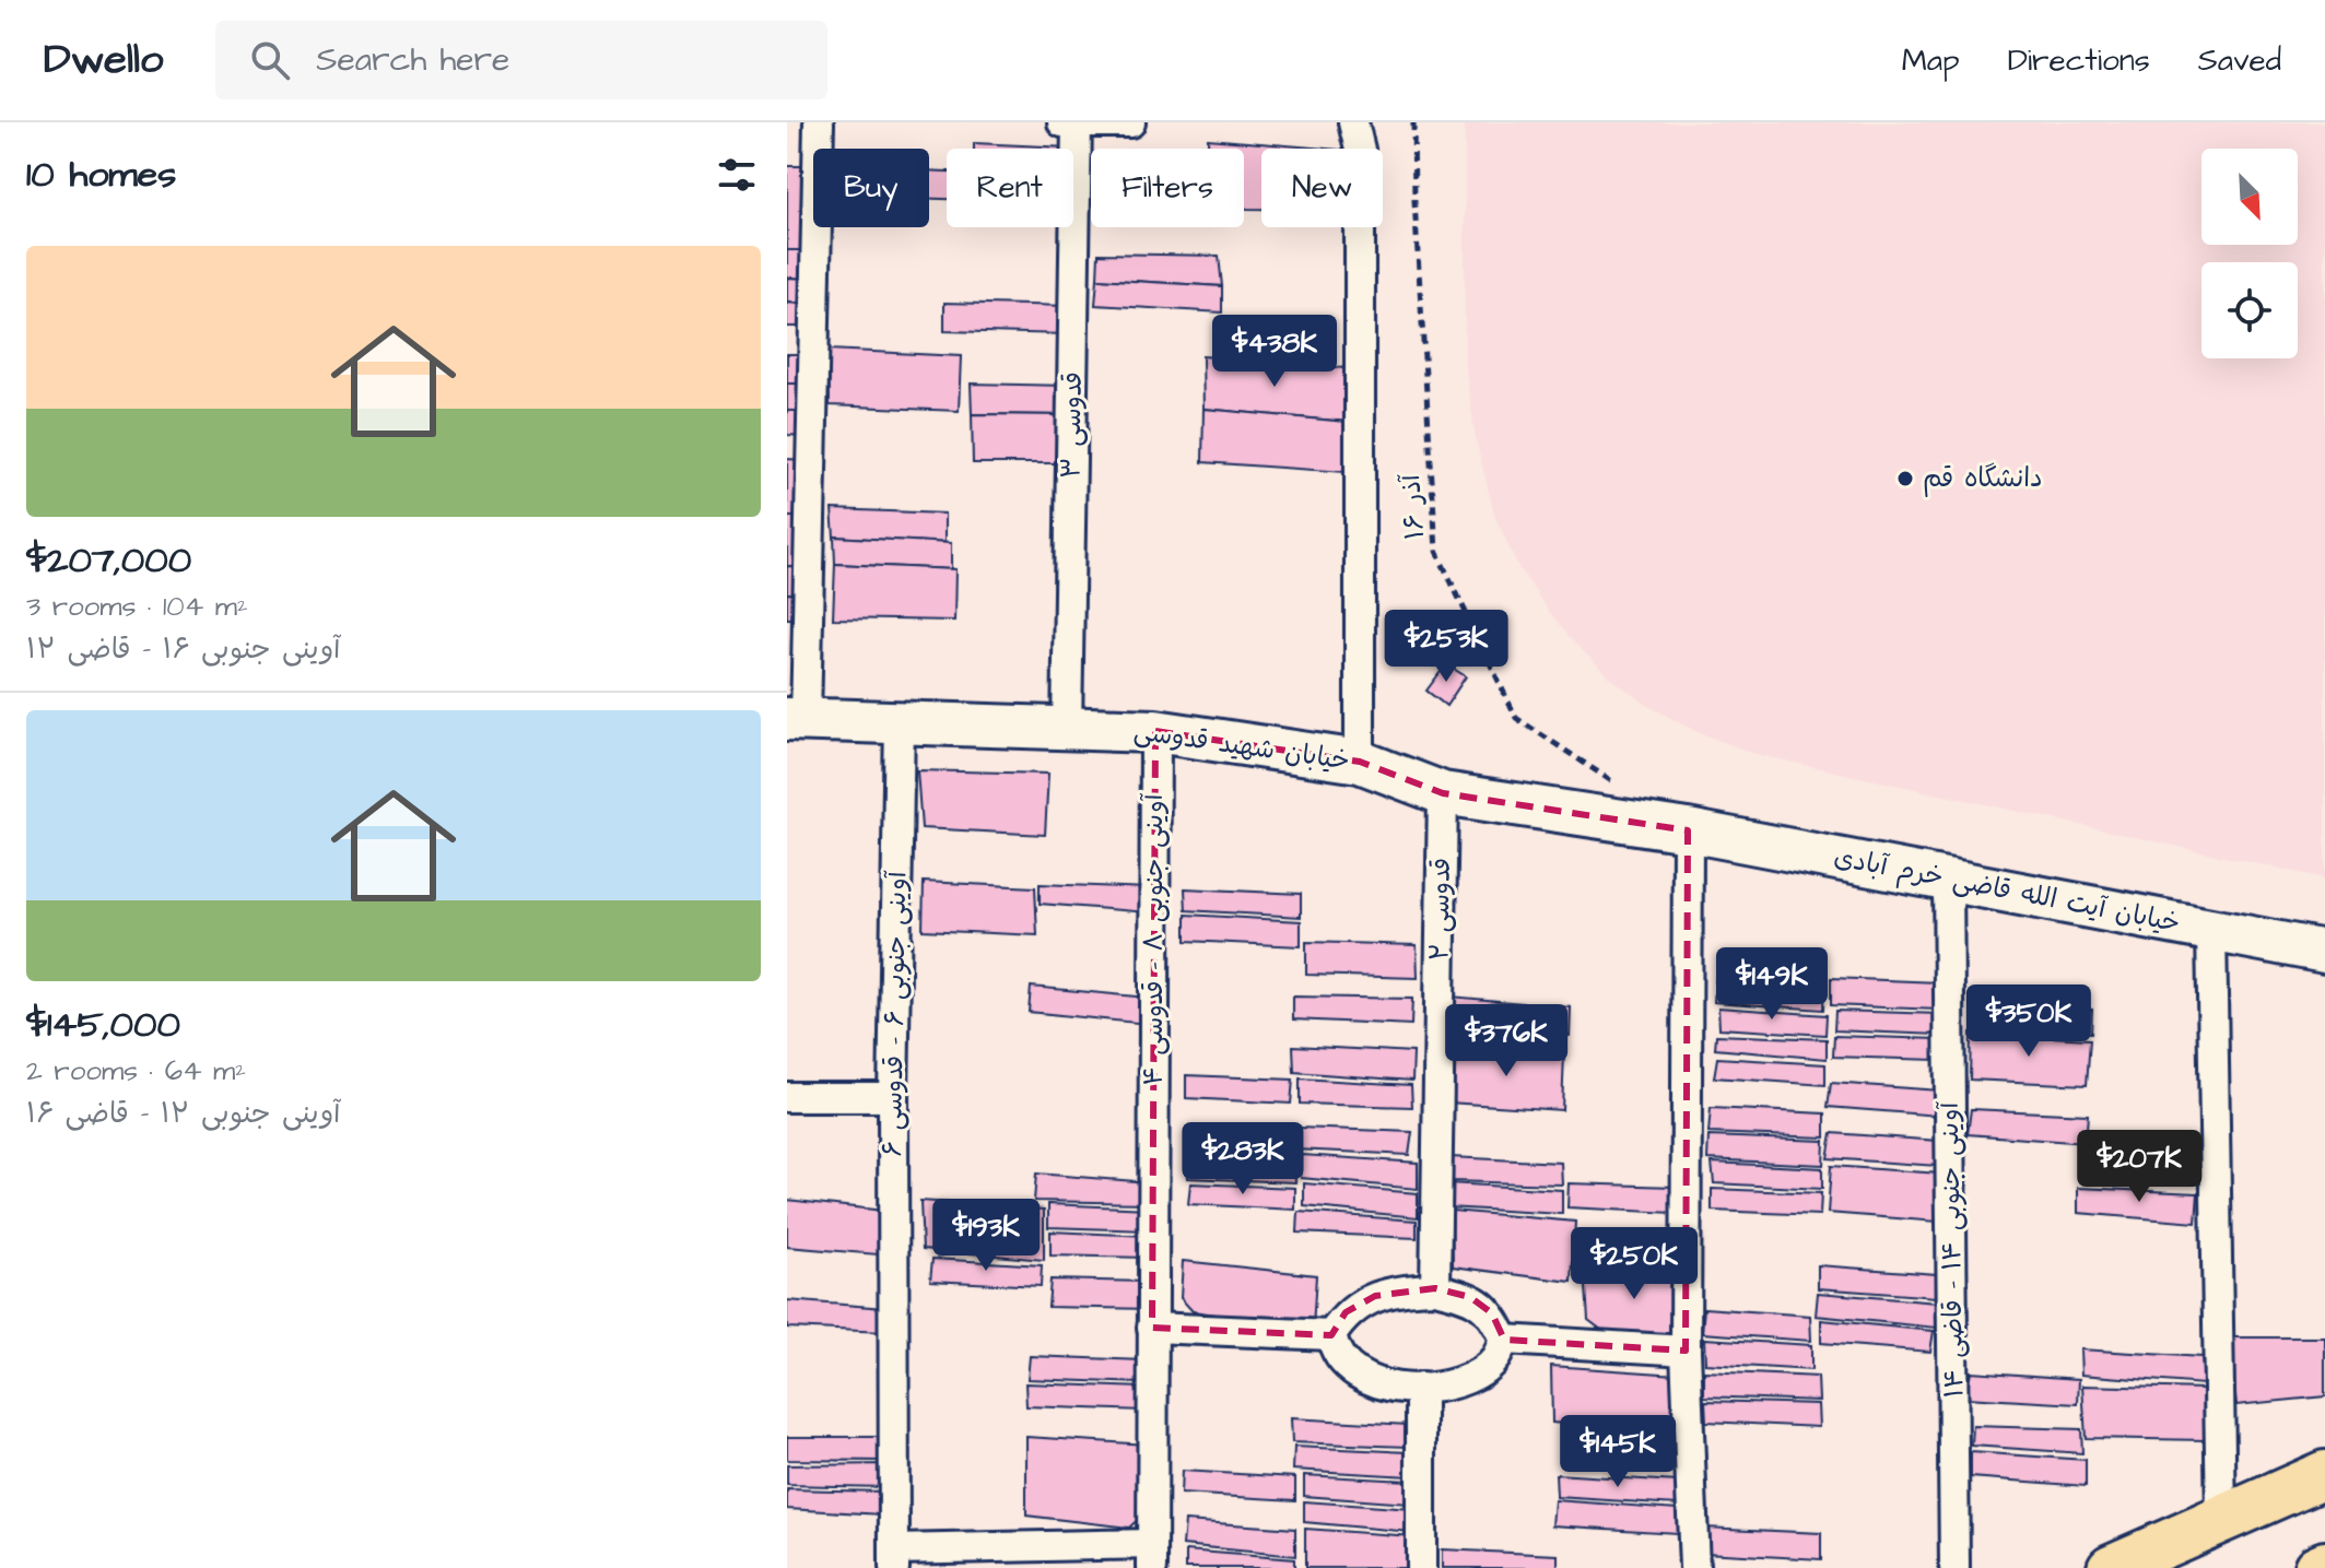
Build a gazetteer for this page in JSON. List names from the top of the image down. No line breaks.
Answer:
{"streets":{"main road":["خیابان شهید قدوسی","خیابان آیت الله قاضی خرم آبادی"],"street":["قدوسی ۳","قدوسی ۲","آوینی جنوبی ۸ - قدوسی ۴","آوینی جنوبی ۶ - قدوسی ۶","آوینی جنوبی ۱۴ - قاضی ۱۴"],"path":["۱۶ آذر"]},"crossings":[["قدوسی ۳","خیابان شهید قدوسی"],["خیابان شهید قدوسی","خیابان آیت الله قاضی خرم آبادی"],["خیابان شهید قدوسی","قدوسی ۲"],["خیابان شهید قدوسی","آوینی جنوبی ۸ - قدوسی ۴"],["خیابان شهید قدوسی","آوینی جنوبی ۶ - قدوسی ۶"],["خیابان آیت الله قاضی خرم آبادی","آوینی جنوبی ۱۴ - قاضی ۱۴"]],"places":["دانشگاه قم"],"north":"bottom right","page":{"header":"Dwello","search":"Search here","nav":["Map","Directions","Saved"],"heading":"10 homes","chip":["Buy","Rent","Filters","New"],"list":[{"name":"$207,000","note":"3 rooms · 104 m² · آوینی جنوبی ۱۶ - قاضی ۱۲"},{"name":"$145,000","note":"2 rooms · 64 m² · آوینی جنوبی ۱۲ - قاضی ۱۶"}],"price":["$438K","$253K","$149K","$350K","$376K","$283K","$207K","$193K","$250K","$145K"]}}
